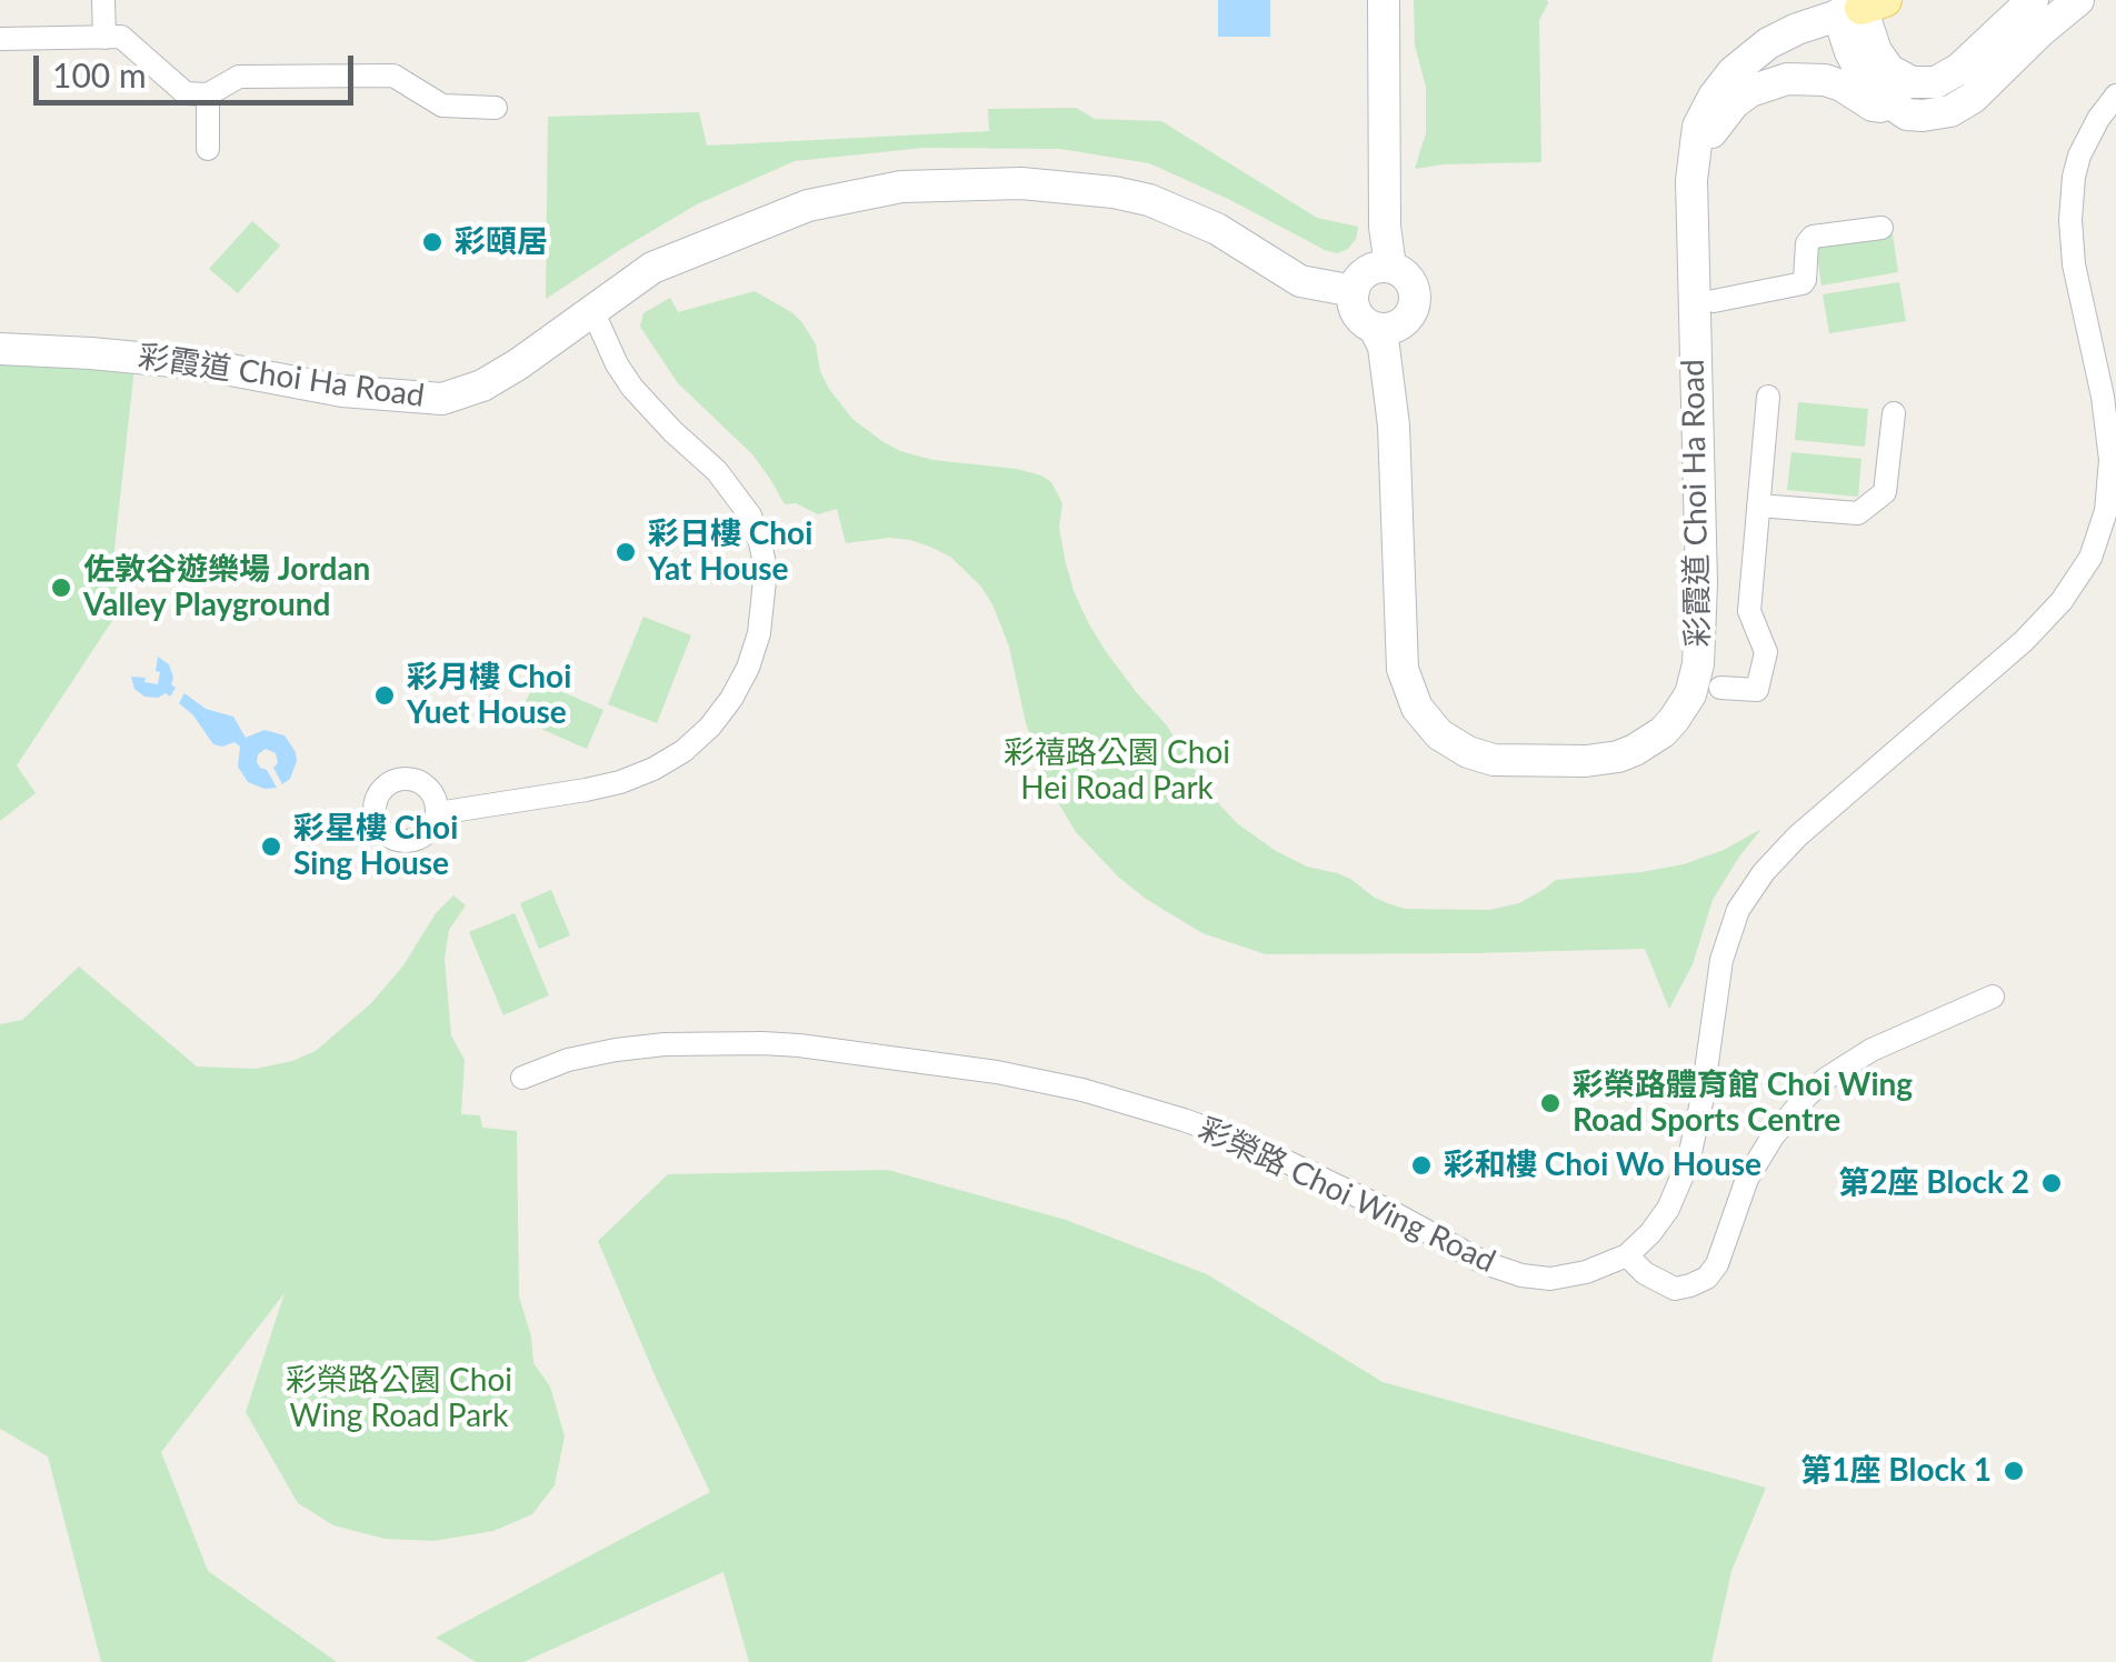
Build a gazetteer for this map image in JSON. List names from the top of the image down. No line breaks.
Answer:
{"streets":{"street":["彩霞道 Choi Ha Road","彩榮路 Choi Wing Road"]},"parks":["彩禧路公園 Choi Hei Road Park","彩榮路公園 Choi Wing Road Park"],"places":["彩頤居","彩日樓 Choi Yat House","佐敦谷遊樂場 Jordan Valley Playground","彩月樓 Choi Yuet House","彩星樓 Choi Sing House","彩榮路體育館 Choi Wing Road Sports Centre","彩和樓 Choi Wo House","第2座 Block 2","第1座 Block 1"],"scale_bar":"100 m"}
